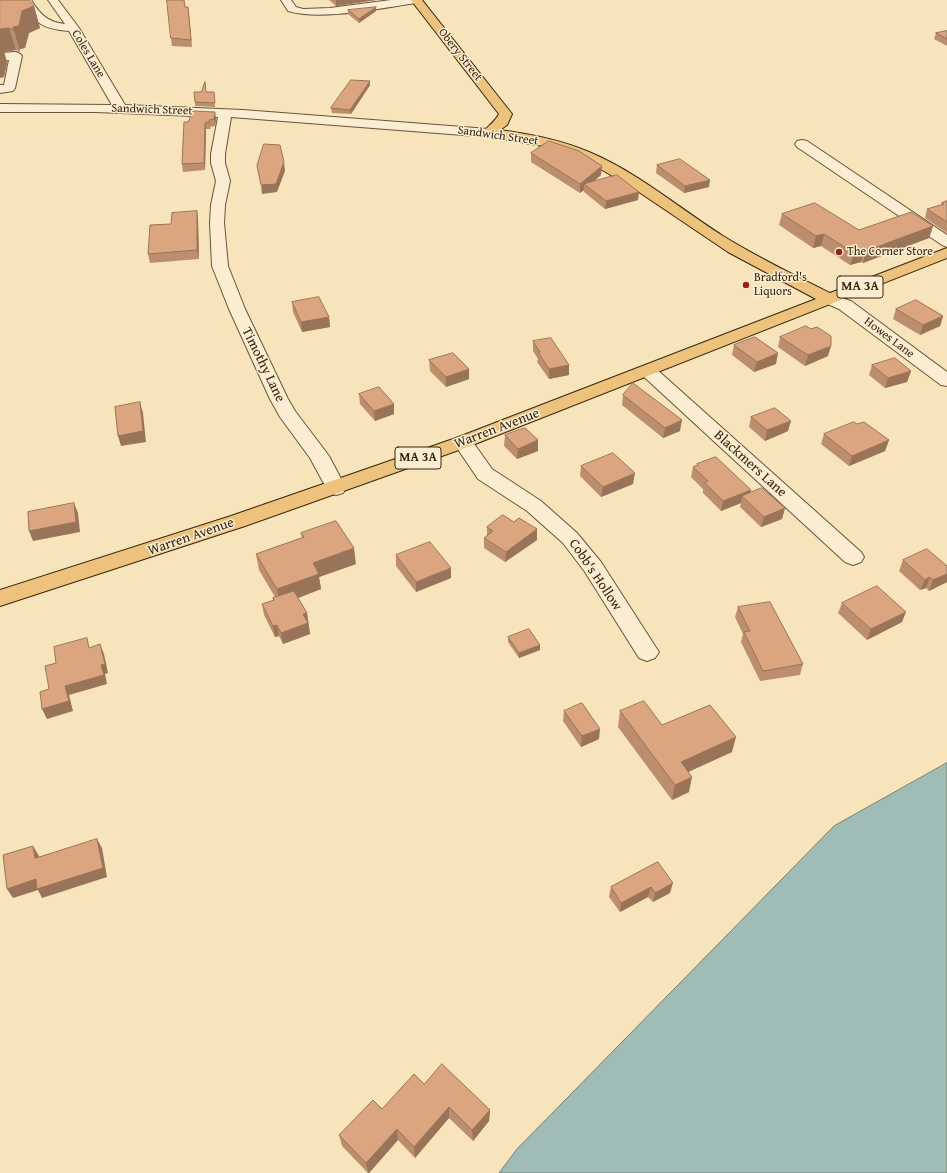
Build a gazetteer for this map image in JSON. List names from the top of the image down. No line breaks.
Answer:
{"streets":{"main road":["Obery Street","Sandwich Street","MA 3A","Warren Avenue"],"street":["Coles Lane","Howes Lane","Timothy Lane","Blackmers Lane","Cobb's Hollow"]},"crossings":[["Coles Lane","Sandwich Street"],["Obery Street","Sandwich Street"],["Sandwich Street","MA 3A"],["Sandwich Street","Howes Lane"],["Sandwich Street","Timothy Lane"],["Sandwich Street","Warren Avenue"],["MA 3A","Howes Lane"],["MA 3A","Warren Avenue"],["Howes Lane","Warren Avenue"],["Timothy Lane","Warren Avenue"],["Warren Avenue","Blackmers Lane"],["Warren Avenue","Cobb's Hollow"]],"places":["The Corner Store","Bradford's Liquors"]}
